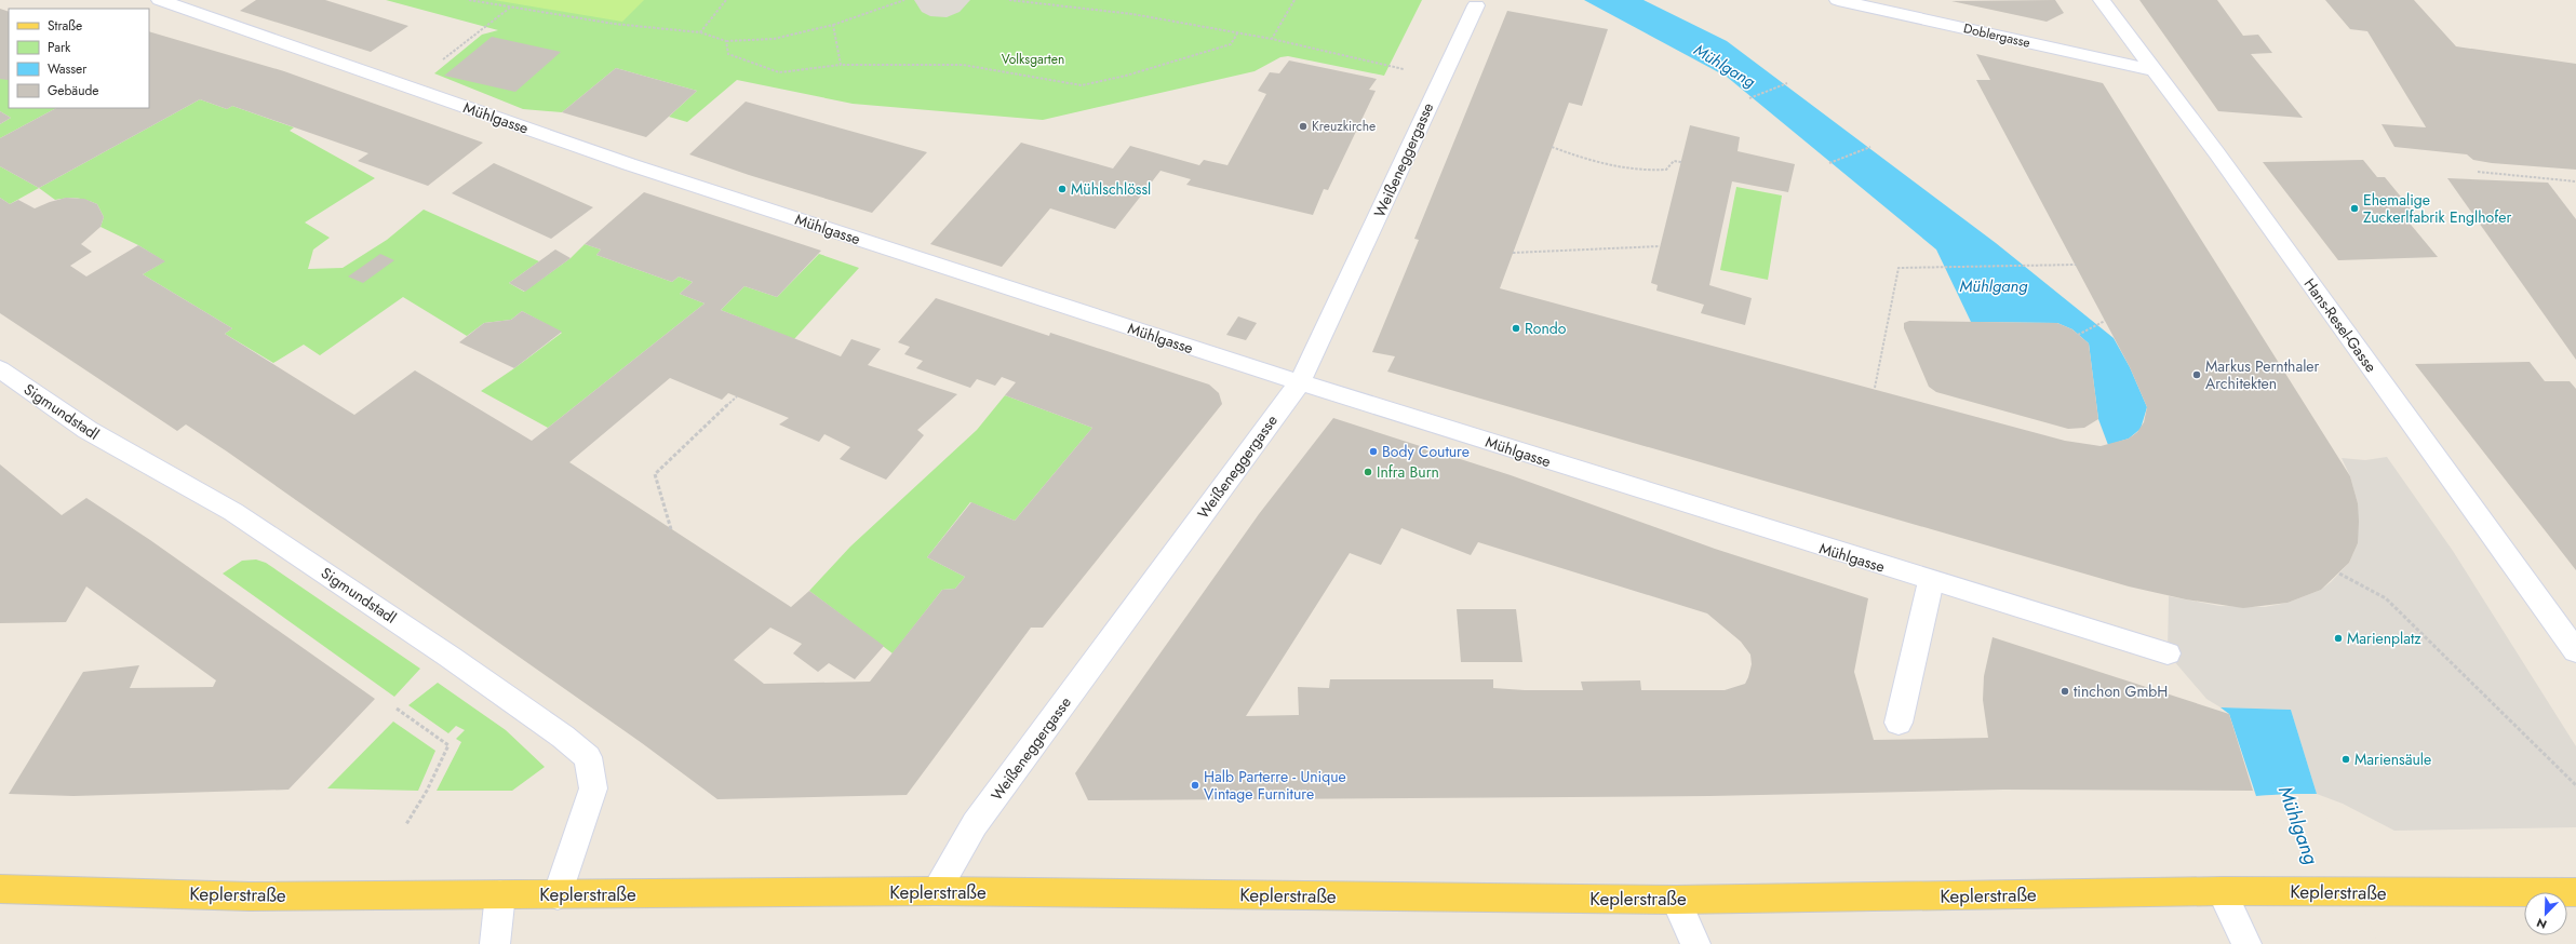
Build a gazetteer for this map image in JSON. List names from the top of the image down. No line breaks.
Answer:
{"streets":{"main road":["Keplerstraße"],"street":["Doblergasse","Mühlgasse","Weißeneggergasse","Hans-Resel-Gasse","Sigmundstadl"]},"crossings":[["Doblergasse","Hans-Resel-Gasse"],["Mühlgasse","Weißeneggergasse"],["Weißeneggergasse","Keplerstraße"],["Sigmundstadl","Keplerstraße"]],"water":["Mühlgang"],"parks":["Volksgarten"],"places":["Kreuzkirche","Mühlschlössl","Ehemalige Zuckerlfabrik Englhofer","Rondo","Markus Pernthaler Architekten","Body Couture","Infra Burn","Marienplatz","tinchon GmbH","Mariensäule","Halb Parterre - Unique Vintage Furniture"],"legend":["Straße","Park","Wasser","Gebäude"],"north":"bottom left"}
